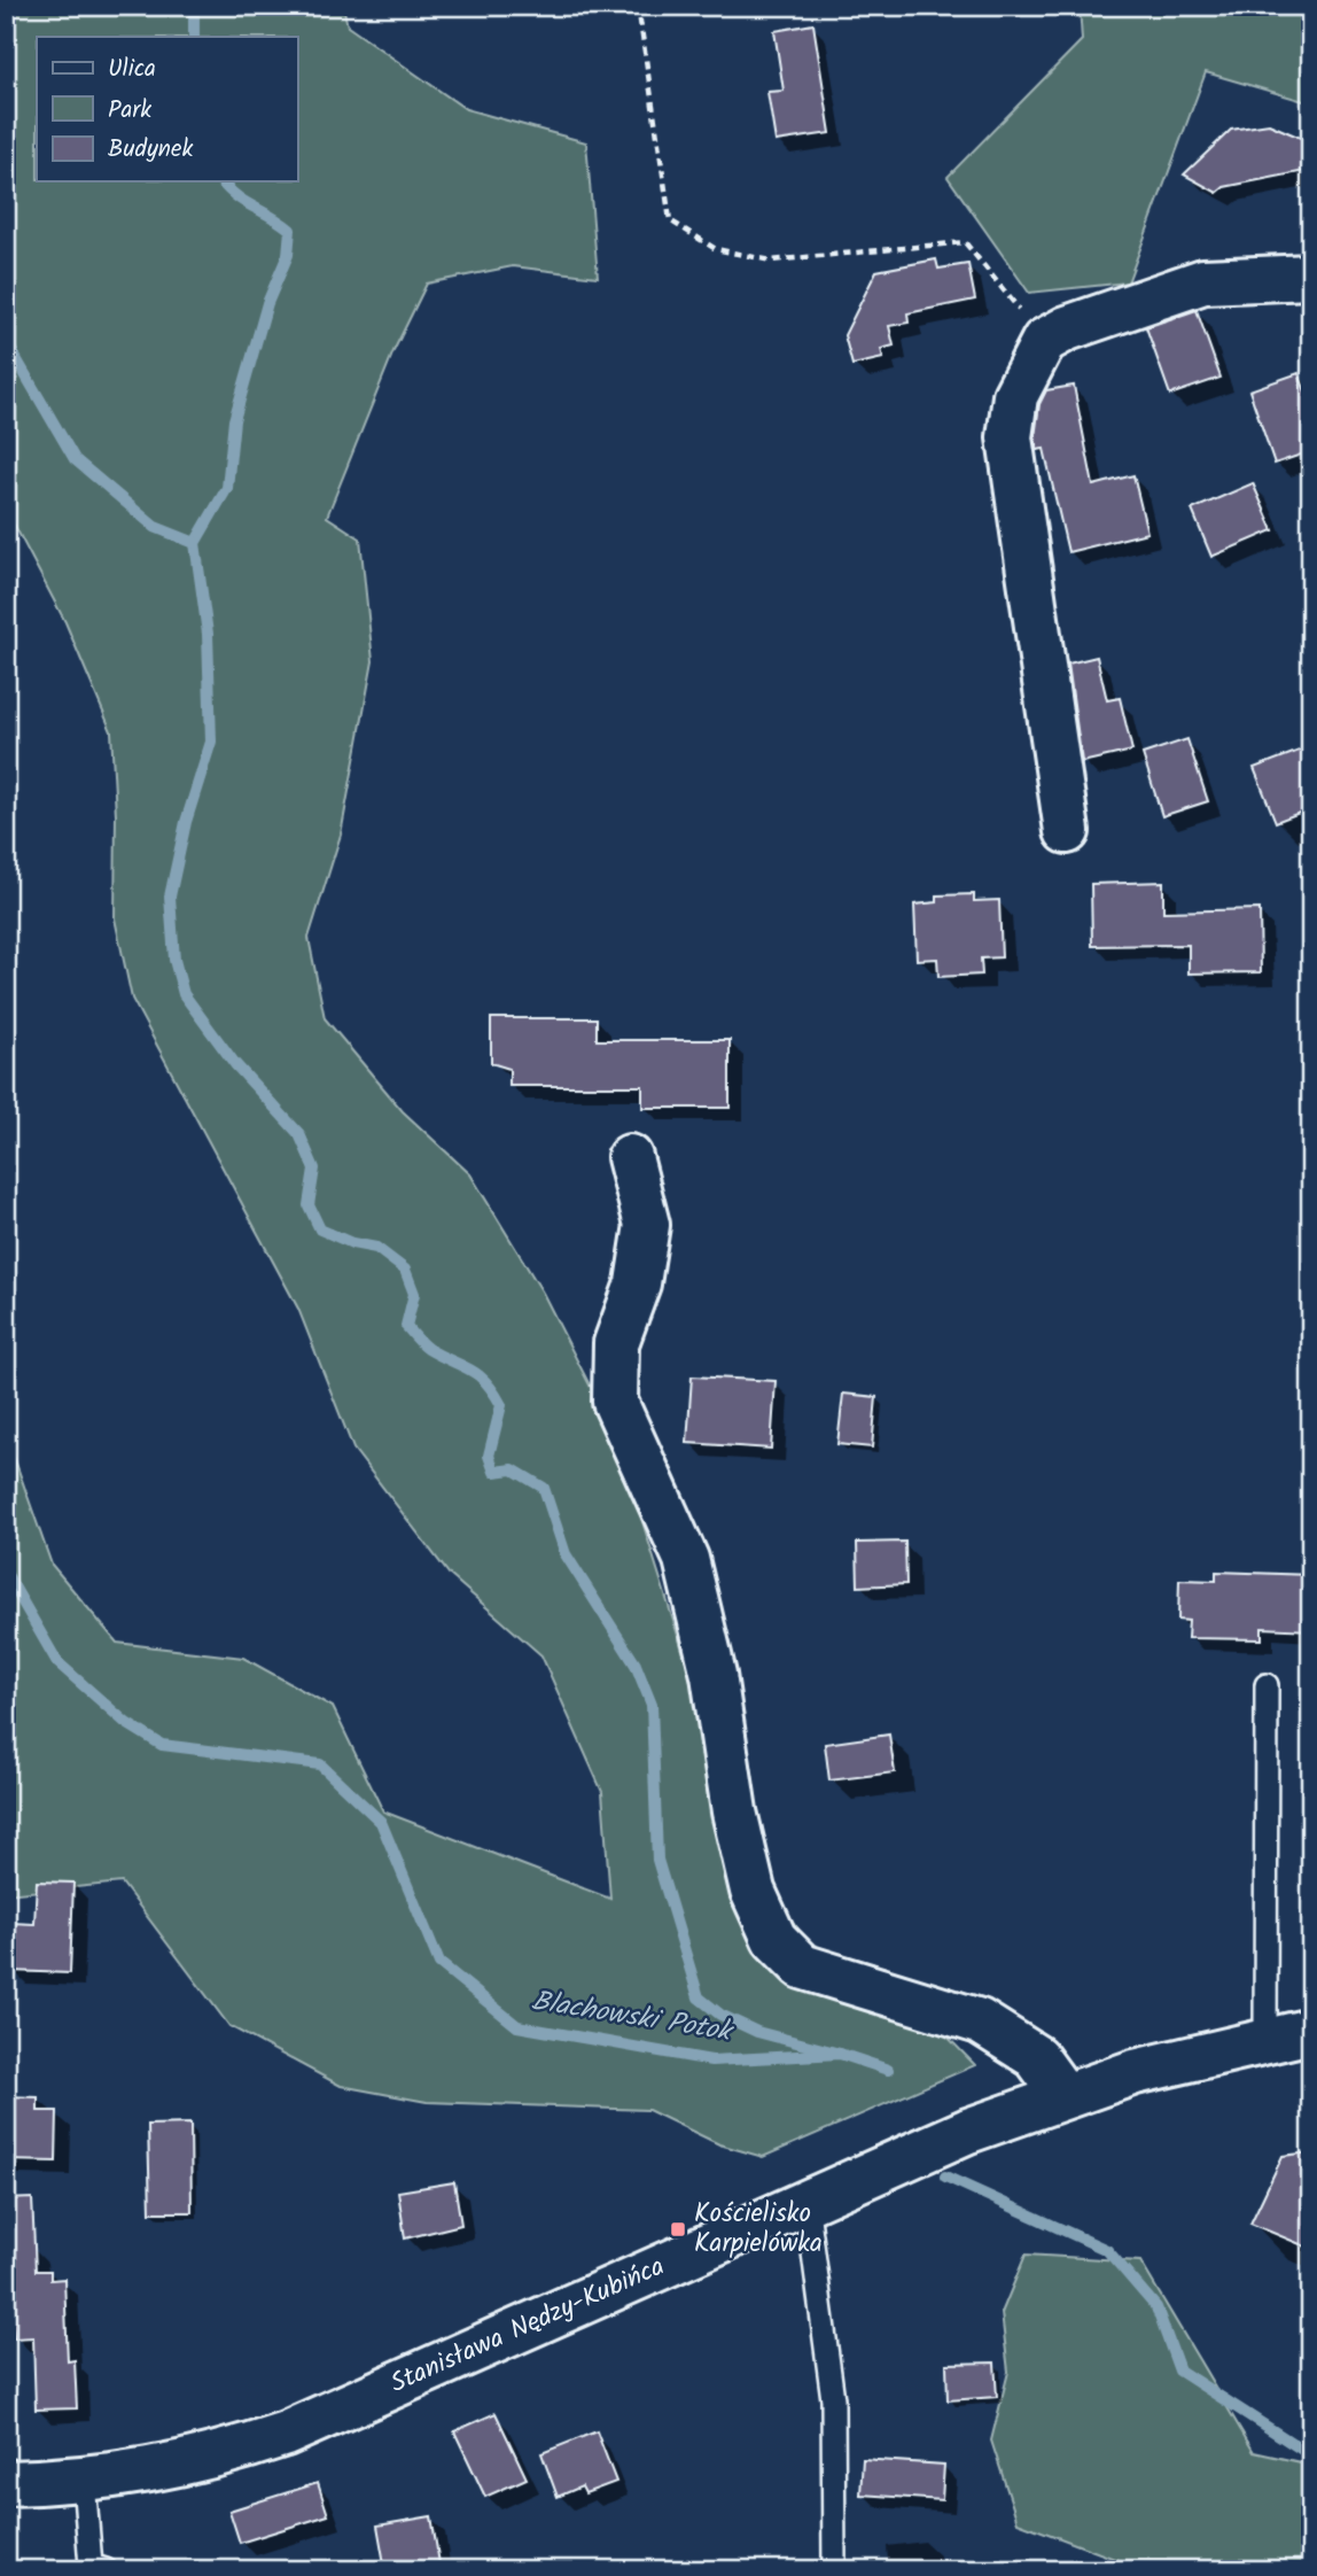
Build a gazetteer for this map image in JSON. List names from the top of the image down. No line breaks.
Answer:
{"streets":{"street":["Stanisława Nędzy-Kubińca"]},"water":["Blachowski Potok"],"places":{"transit":["Kościelisko Karpielówka"]},"legend":["Ulica","Park","Budynek"]}
